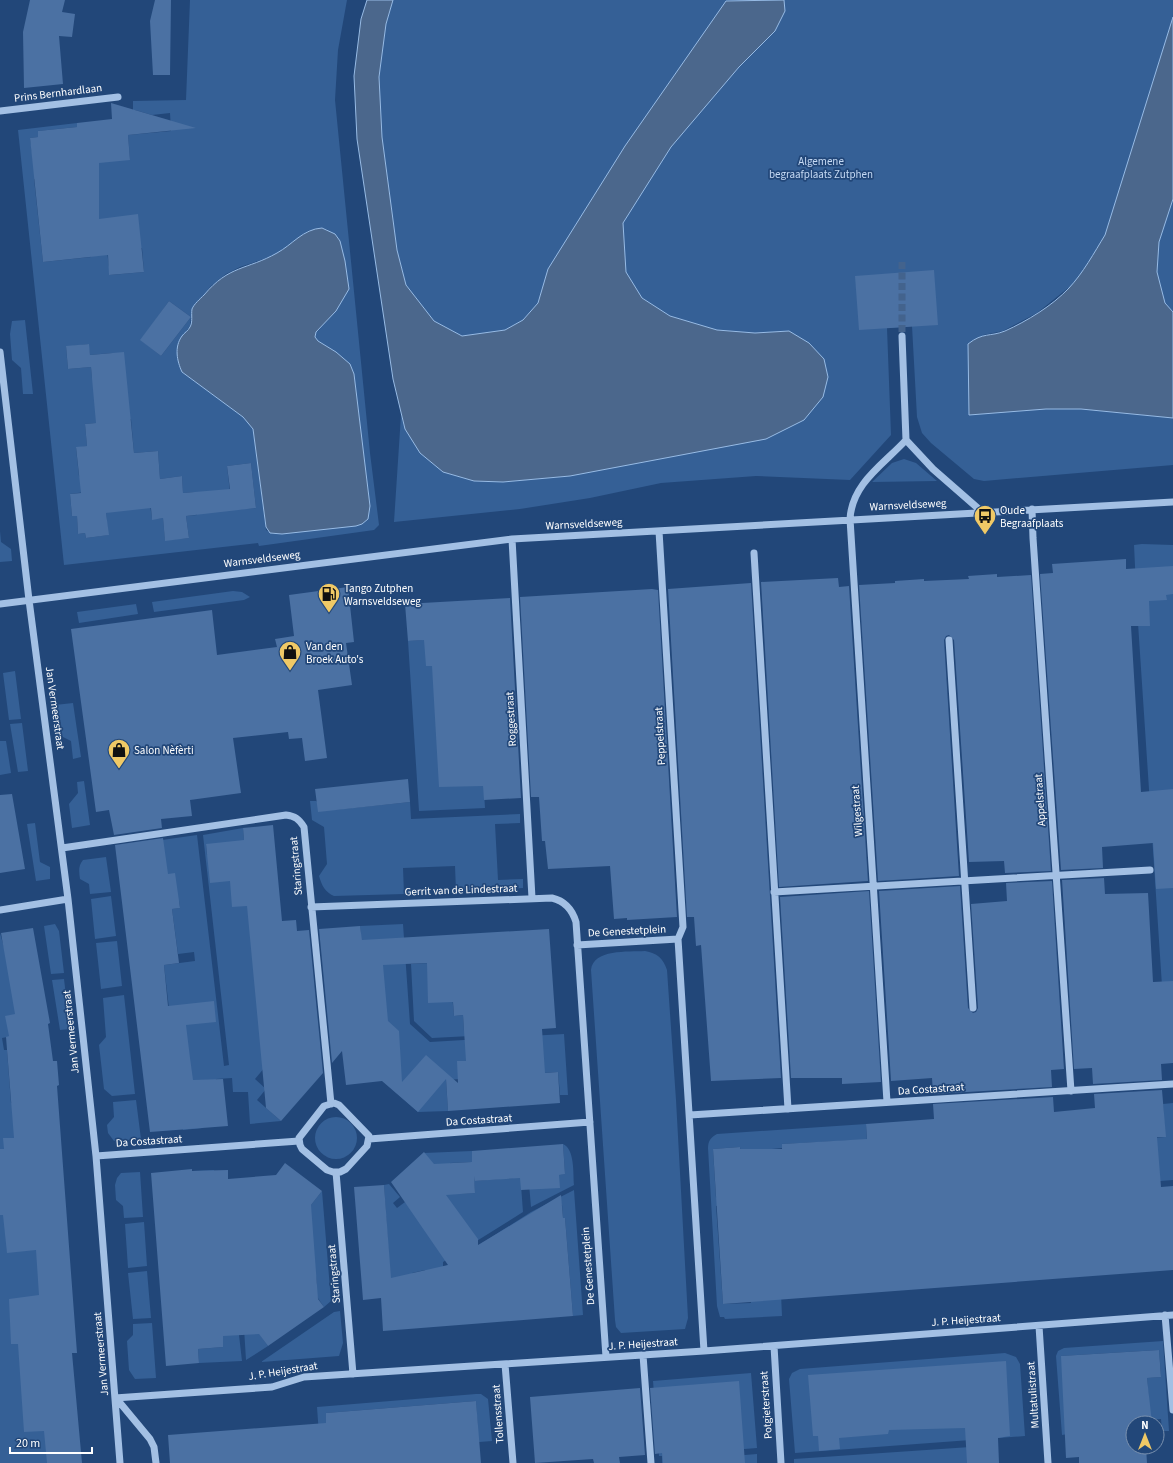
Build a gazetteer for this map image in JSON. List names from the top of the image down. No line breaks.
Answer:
{"streets":{"street":["Prins Bernhardlaan","Warnsveldseweg","Jan Vermeerstraat","Roggestraat","Peppelstraat","Appelstraat","Wilgestraat","Staringstraat","Gerrit van de Lindestraat","De Genestetplein","Da Costastraat","J. P. Heijestraat","Multatulistraat","Potgieterstraat","Tollensstraat"]},"crossings":[["Warnsveldseweg","Jan Vermeerstraat"],["Warnsveldseweg","Roggestraat"],["Warnsveldseweg","Peppelstraat"],["Warnsveldseweg","Appelstraat"],["Warnsveldseweg","Wilgestraat"],["Jan Vermeerstraat","Staringstraat"],["Jan Vermeerstraat","Da Costastraat"],["Jan Vermeerstraat","J. P. Heijestraat"],["Roggestraat","Gerrit van de Lindestraat"],["Peppelstraat","De Genestetplein"],["Appelstraat","Da Costastraat"],["Wilgestraat","Da Costastraat"],["Staringstraat","Gerrit van de Lindestraat"],["Staringstraat","Da Costastraat"],["Staringstraat","J. P. Heijestraat"],["Gerrit van de Lindestraat","De Genestetplein"],["De Genestetplein","Da Costastraat"],["De Genestetplein","J. P. Heijestraat"],["J. P. Heijestraat","Multatulistraat"],["J. P. Heijestraat","Potgieterstraat"],["J. P. Heijestraat","Tollensstraat"]],"parks":["Algemene begraafplaats Zutphen"],"places":{"bus stop":["Oude Begraafplaats"],"fuel station":["Tango Zutphen Warnsveldseweg"],"shop":["Van den Broek Auto's","Salon Nèfèrti"]},"scale_bar":"20 m","north":"top"}
